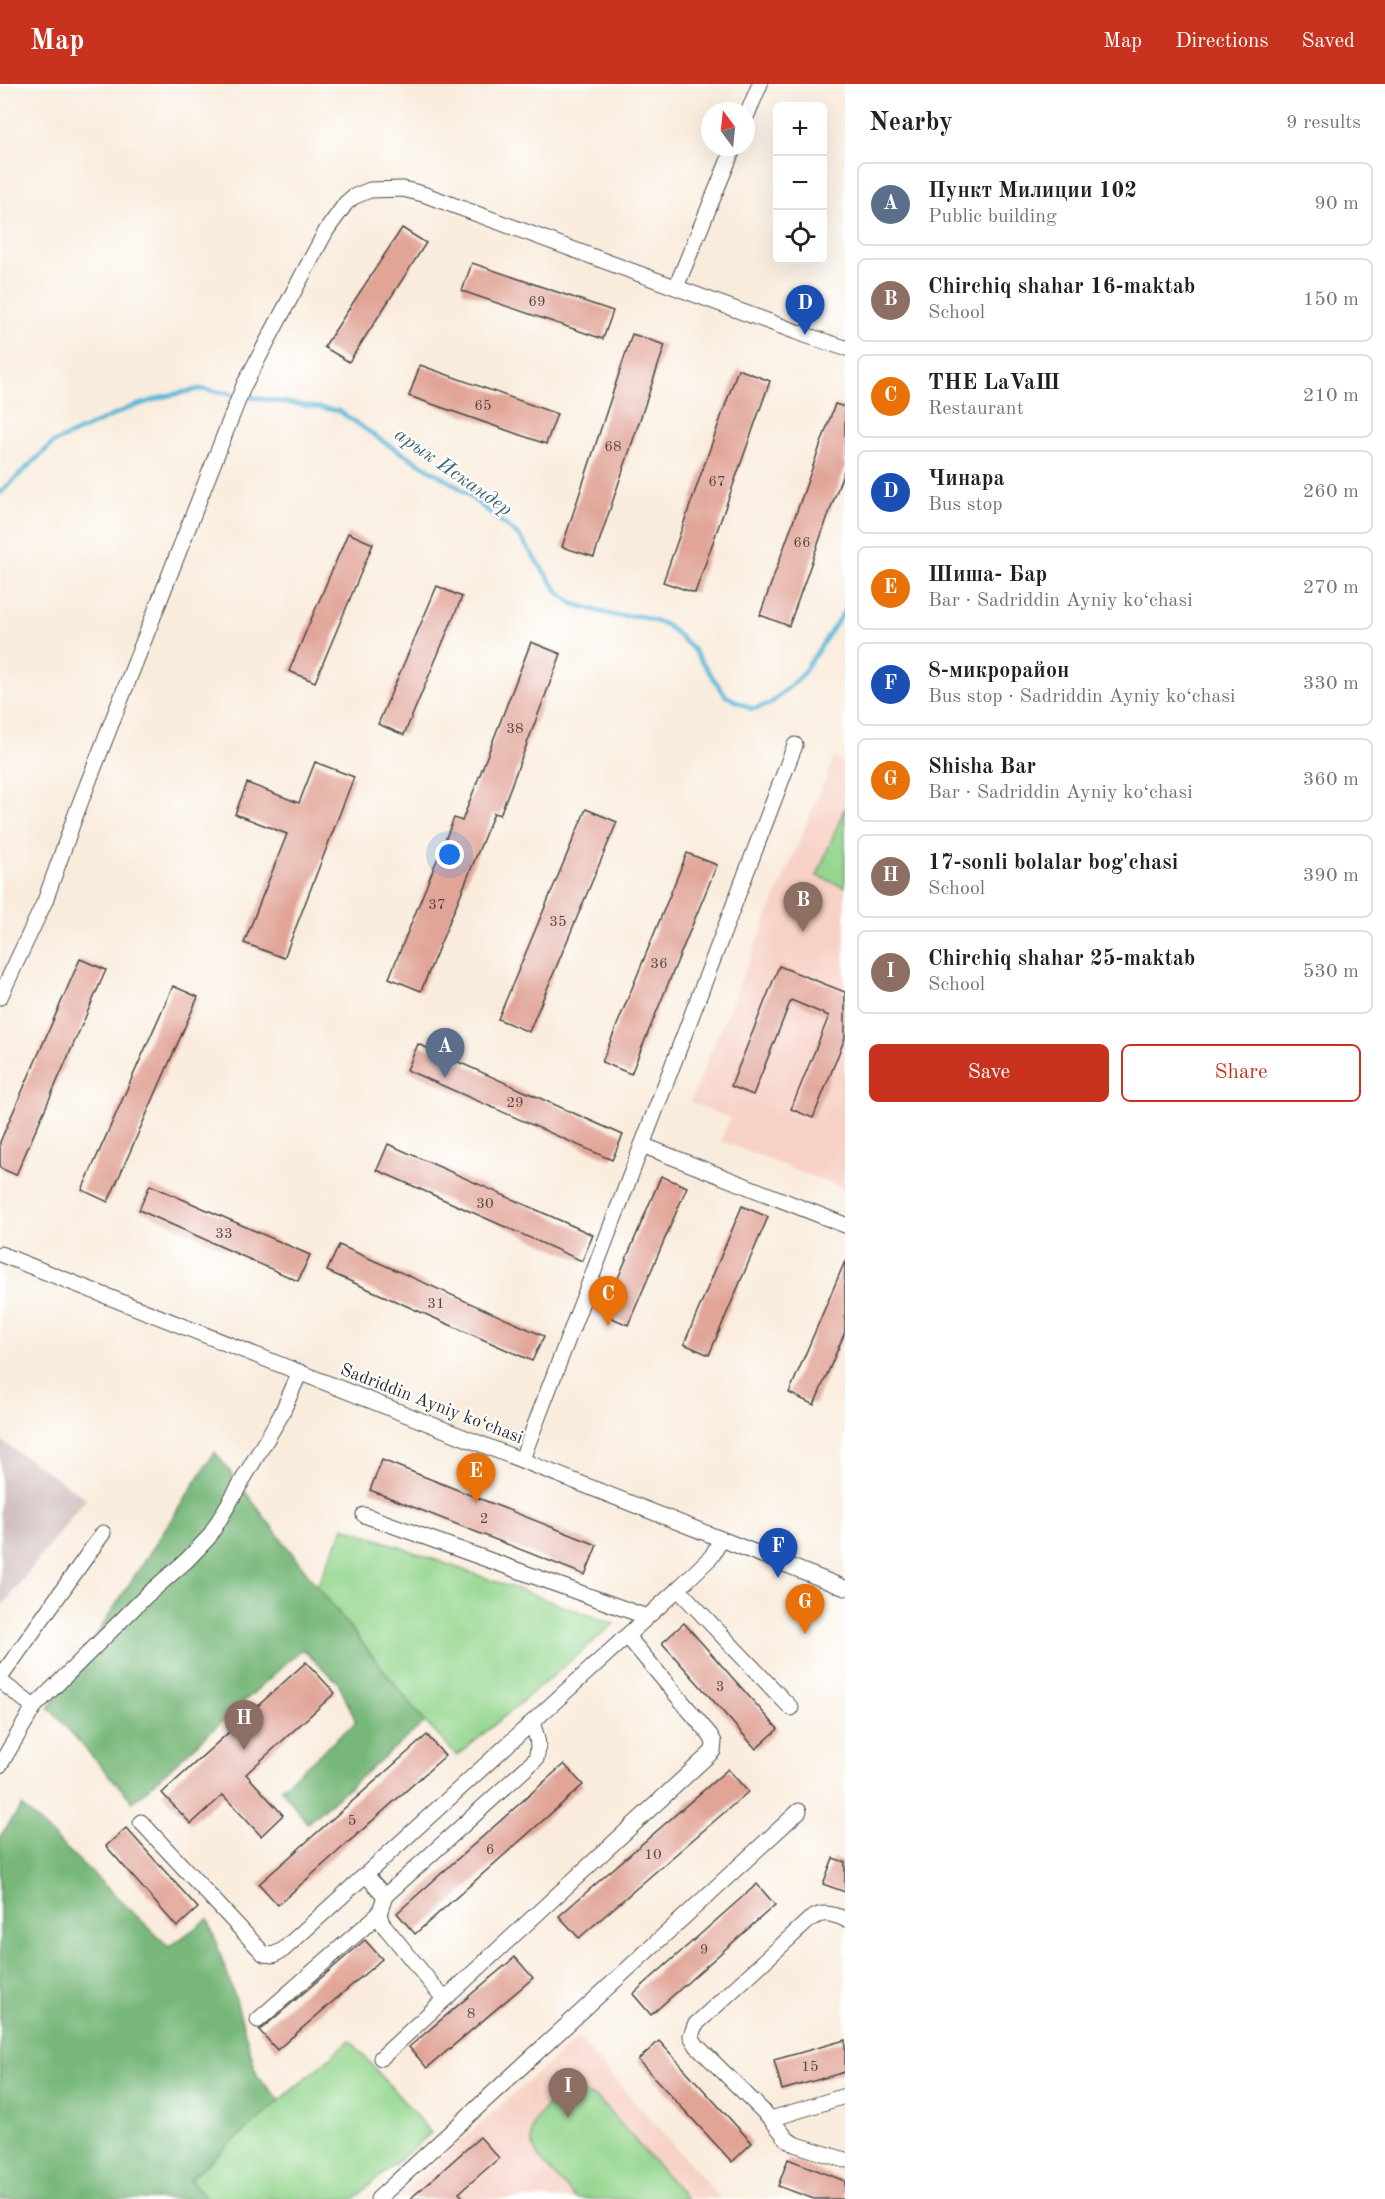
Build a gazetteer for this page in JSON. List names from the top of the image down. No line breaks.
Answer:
{"streets":{"street":["Sadriddin Ayniy ko‘chasi"]},"water":["арык Искандер"],"house_numbers":["69","65","68","67","66","38","37","35","36","29","30","33","31","2","3","5","6","10","9","8","15"],"north":"top","page":{"header":"Map","nav":["Map","Directions","Saved"],"heading":["Nearby","9 results"],"map_buttons":["+","−"],"list":[{"mark":"A","name":"Пункт Милиции 102","note":"Public building","value":"90 m"},{"mark":"B","name":"Chirchiq shahar 16-maktab","note":"School","value":"150 m"},{"mark":"C","name":"THE LaVaШ","note":"Restaurant","value":"210 m"},{"mark":"D","name":"Чинара","note":"Bus stop","value":"260 m"},{"mark":"E","name":"Шиша- Бар","note":"Bar · Sadriddin Ayniy ko‘chasi","value":"270 m"},{"mark":"F","name":"8-микрорайон","note":"Bus stop · Sadriddin Ayniy ko‘chasi","value":"330 m"},{"mark":"G","name":"Shisha Bar","note":"Bar · Sadriddin Ayniy ko‘chasi","value":"360 m"},{"mark":"H","name":"17-sonli bolalar bog'chasi","note":"School","value":"390 m"},{"mark":"I","name":"Chirchiq shahar 25-maktab","note":"School","value":"530 m"}],"pins":["D","B","A","C","E","F","G","H","I"],"buttons":["Save","Share"]}}
